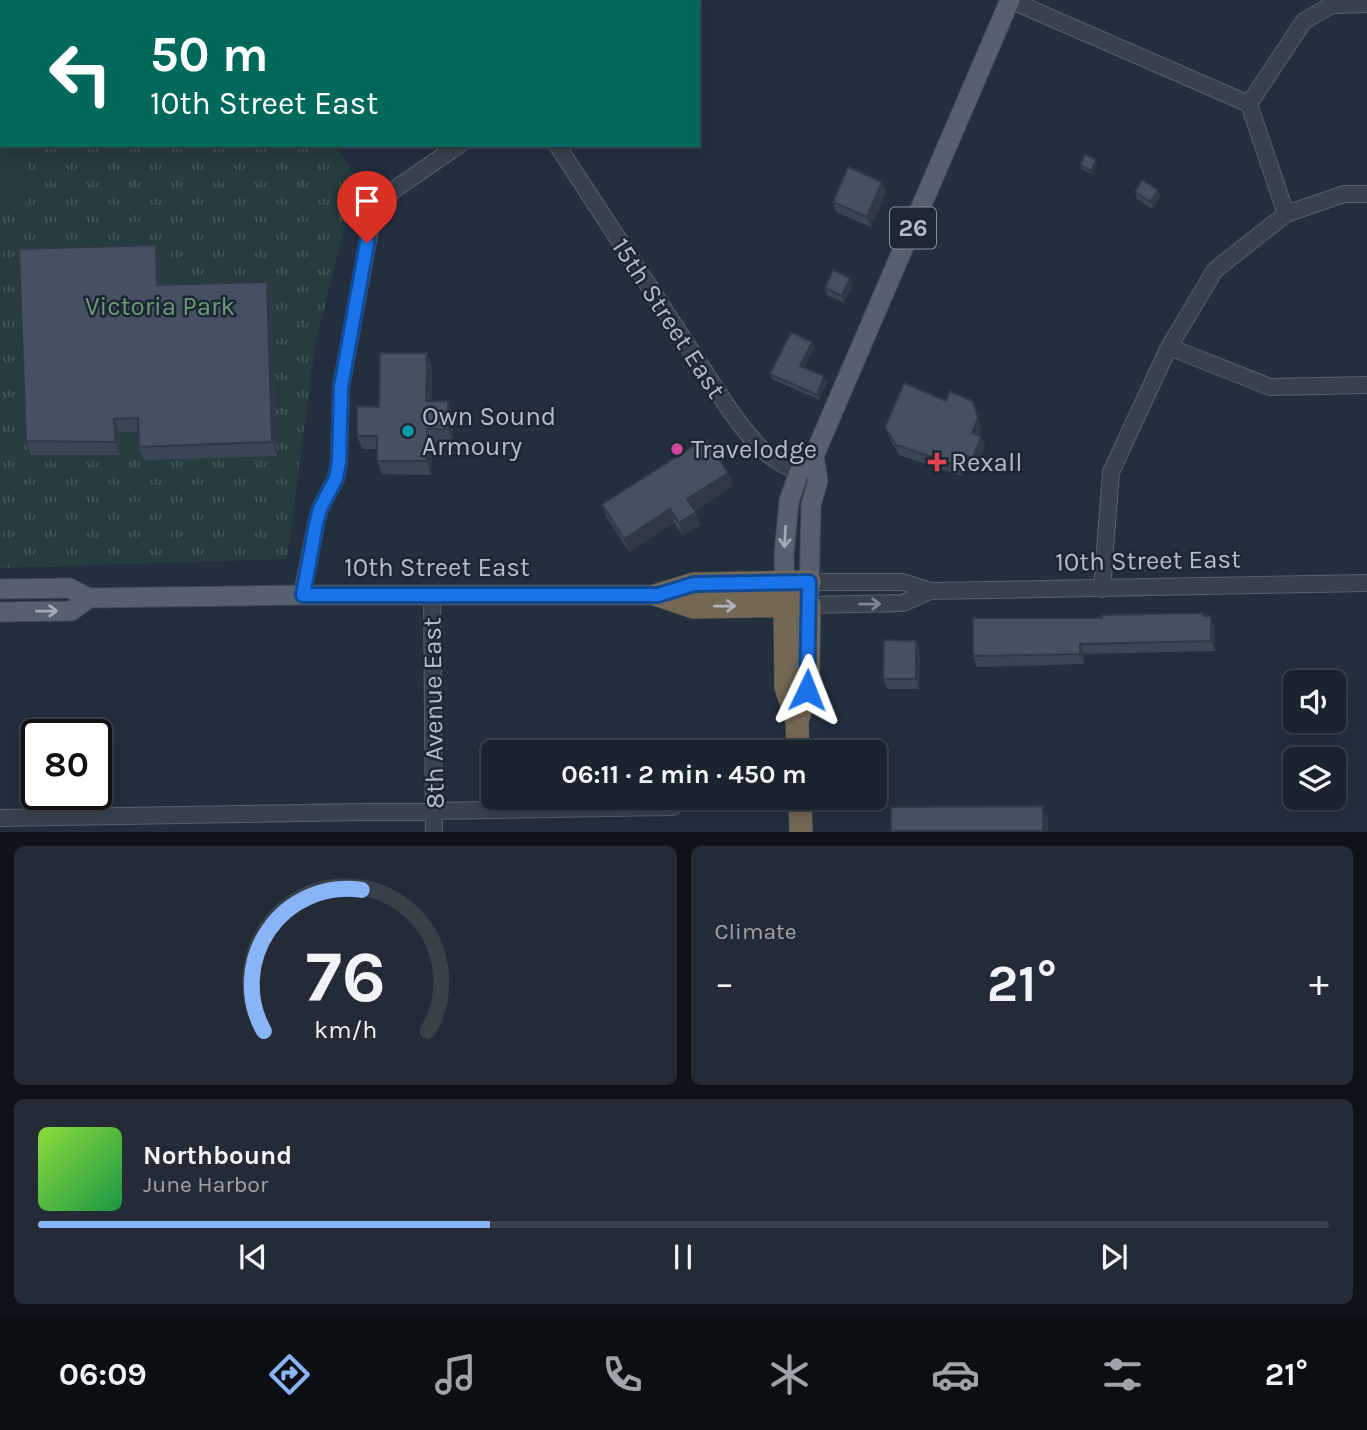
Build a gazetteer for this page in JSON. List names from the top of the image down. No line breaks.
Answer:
{"streets":{"highway":["10th Street East"],"main road":["26"],"street":["15th Street East","8th Avenue East"]},"crossings":[["26","15th Street East"],["26","10th Street East"],["10th Street East","8th Avenue East"]],"parks":["Victoria Park"],"places":{"other":["Own Sound Armoury","Travelodge"],"health":["Rexall"]},"page":{"turn":["50 m","10th Street East"],"limit":"80","trip":"06:11 · 2 min · 450 m","tile":"Climate","heat":["−","21°","+"],"song":["Northbound","June Harbor"],"tabs":["06:09","21°"],"gauge":["76","km/h"]}}
